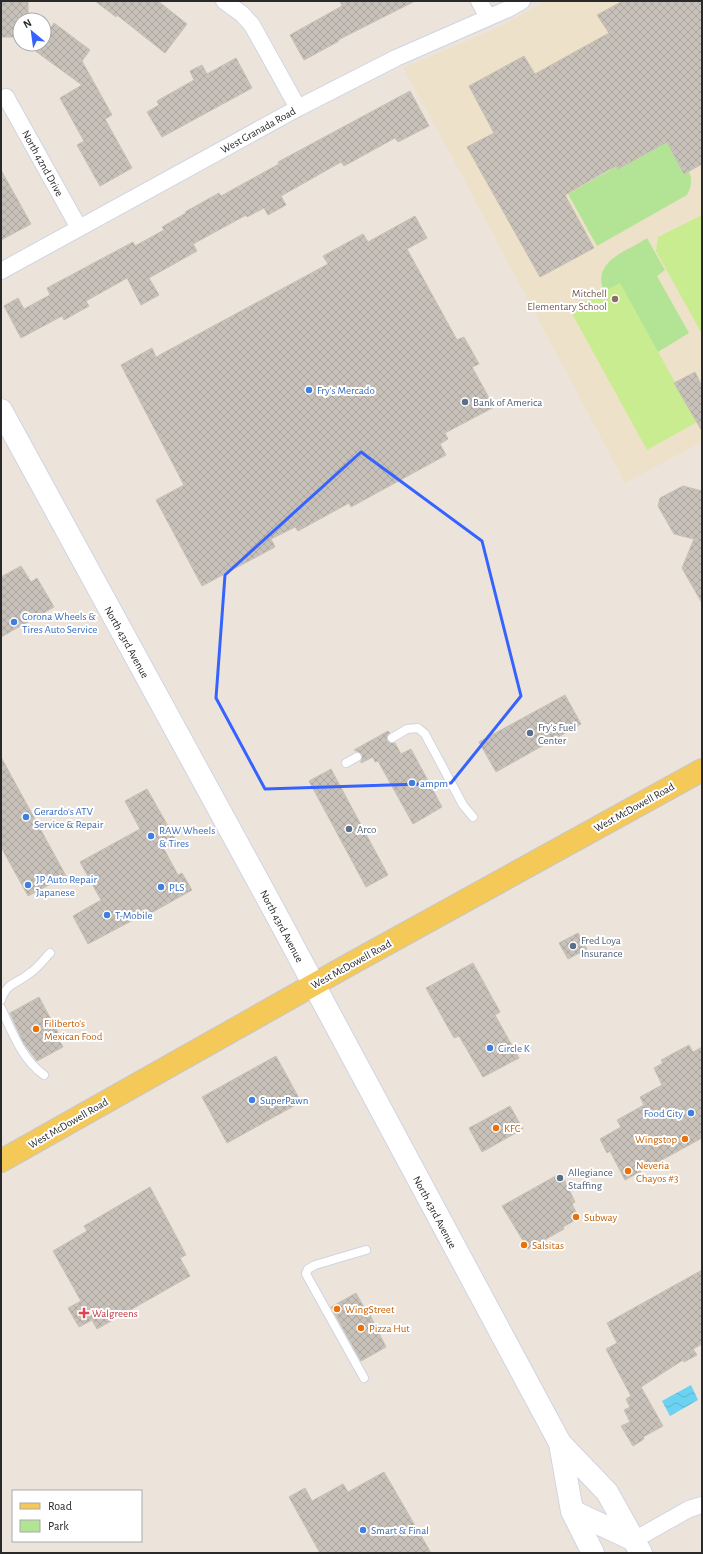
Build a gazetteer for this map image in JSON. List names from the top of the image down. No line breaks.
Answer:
{"streets":{"main road":["North 43rd Avenue","West McDowell Road"],"street":["West Granada Road","North 42nd Drive"]},"crossings":[["West Granada Road","North 42nd Drive"],["North 43rd Avenue","West McDowell Road"]],"places":{"other":["Mitchell Elementary School","Fry's Mercado","Bank of America","Corona Wheels & Tires Auto Service","Fry's Fuel Center","ampm","Gerardo's ATV Service & Repair","Arco","RAW Wheels & Tires","JP Auto Repair Japanese","PLS","T-Mobile","Fred Loya Insurance","Filiberto's Mexican Food","Circle K","SuperPawn","Food City","KFC","Wingstop","Neveria Chayos #3","Allegiance Staffing","Subway","Salsitas","WingStreet","Pizza Hut","Smart & Final"],"health":["Walgreens"]},"legend":["Road","Park"],"north":"top left"}
